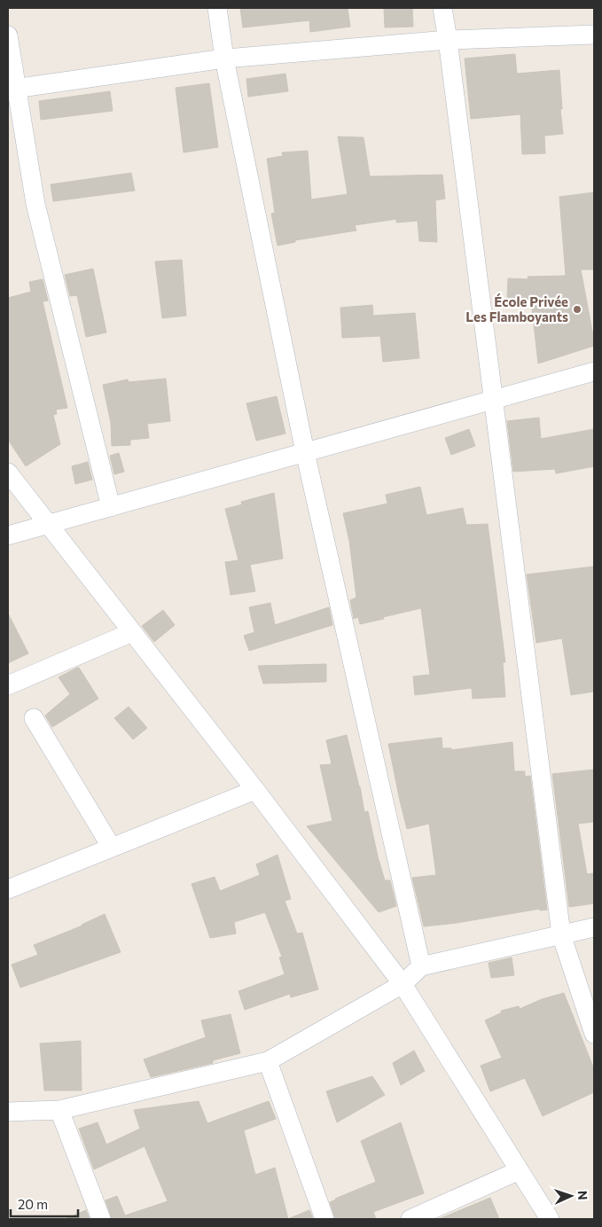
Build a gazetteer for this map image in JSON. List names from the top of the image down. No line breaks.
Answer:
{"places":["École Privée Les Flamboyants"],"scale_bar":"20 m","north":"right"}
